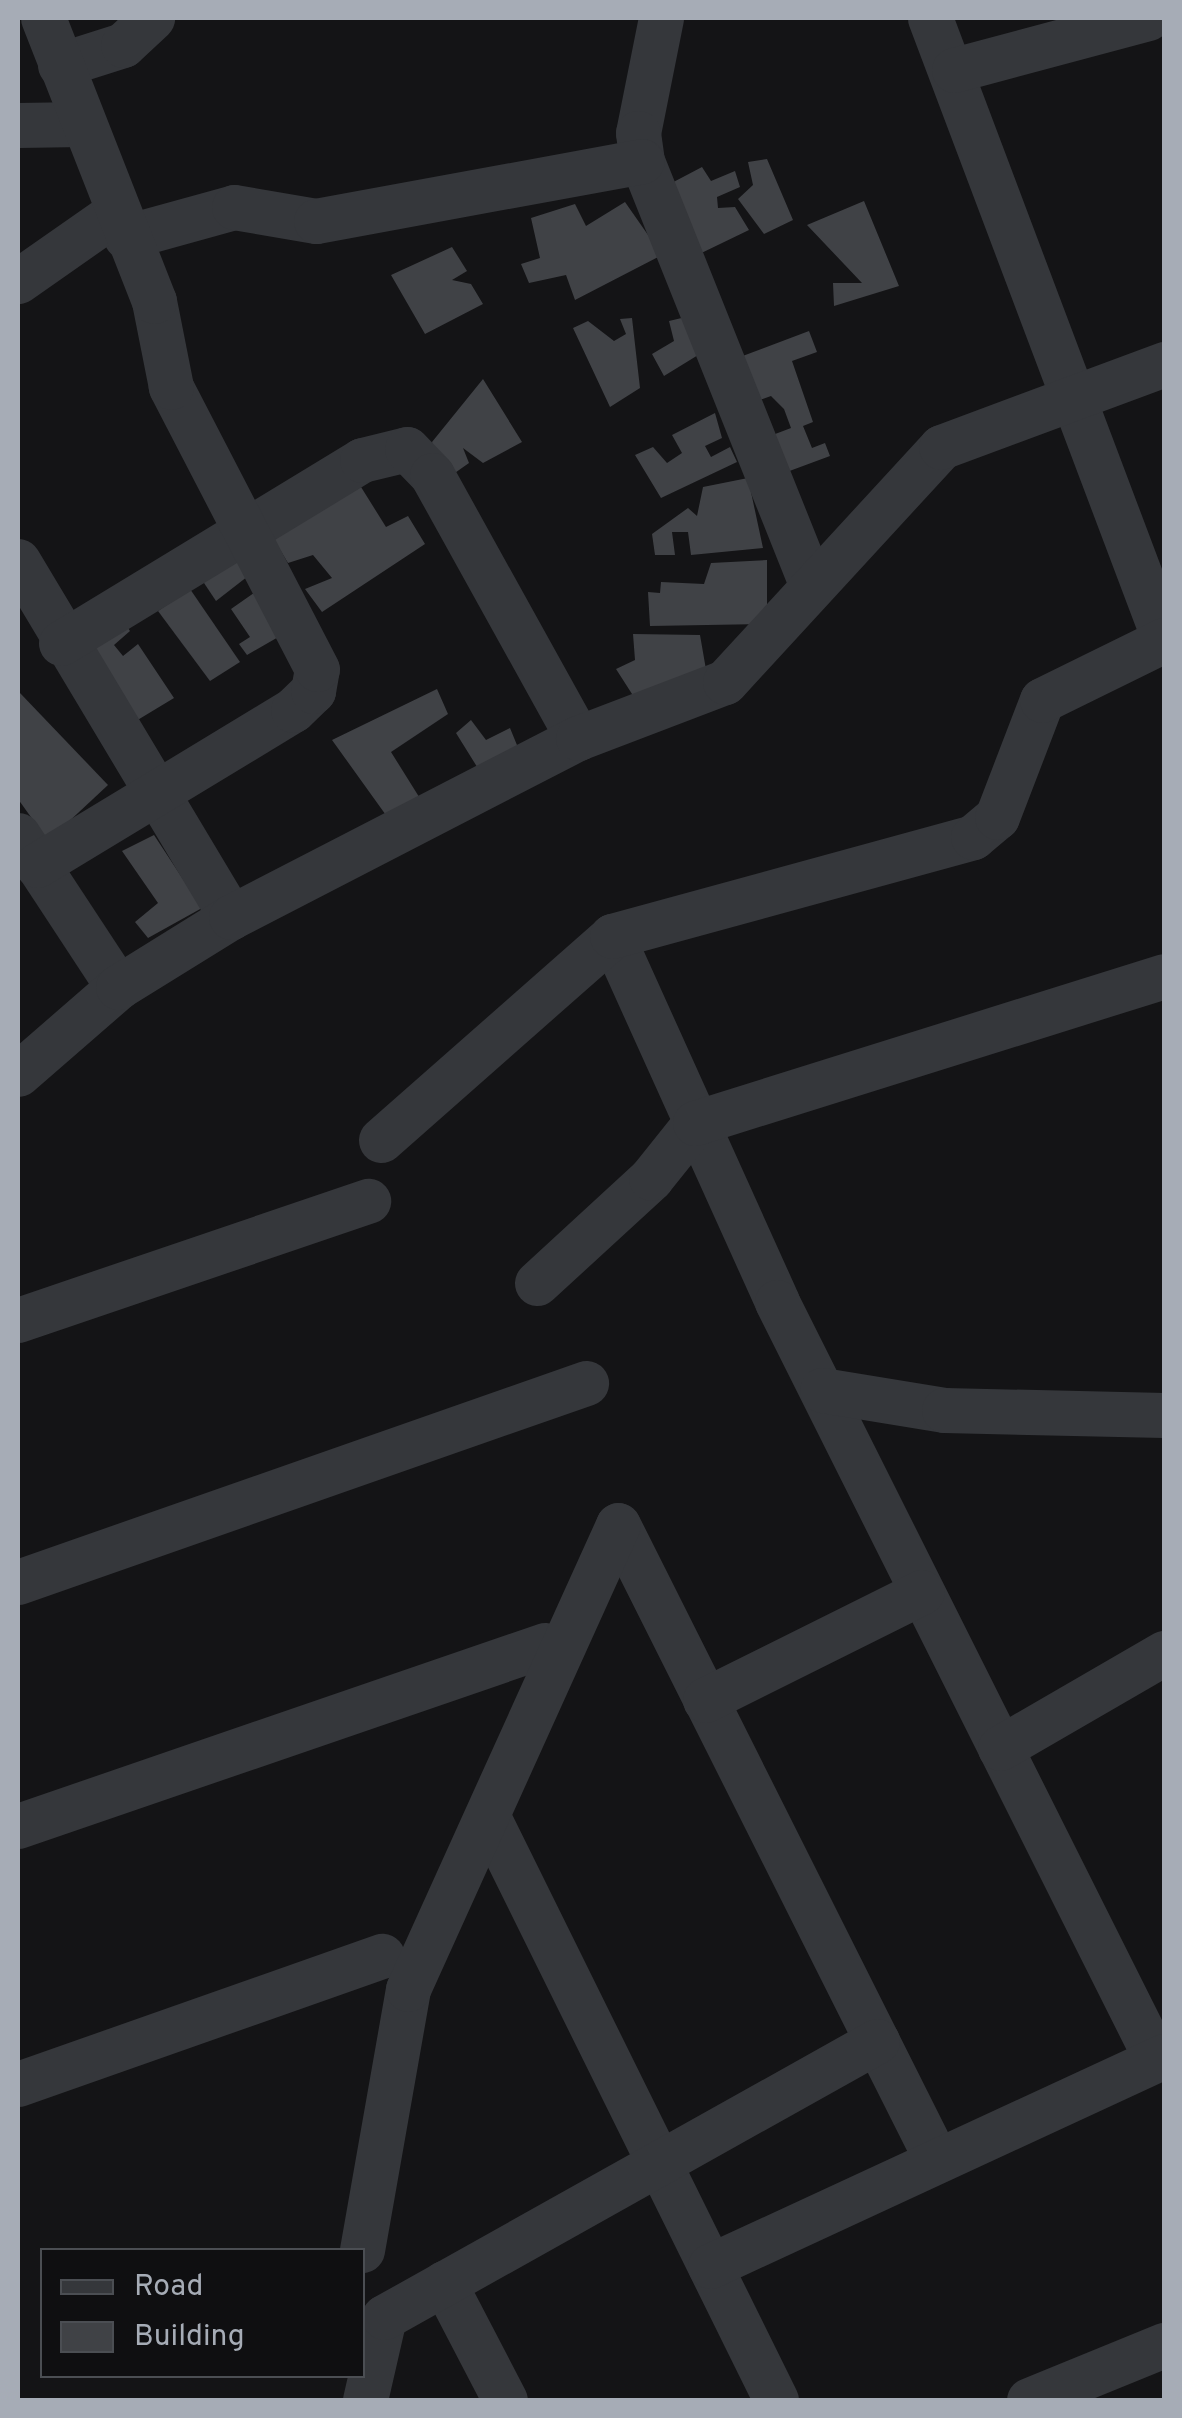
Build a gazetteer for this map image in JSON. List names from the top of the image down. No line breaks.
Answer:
{"legend":["Road","Building"]}
